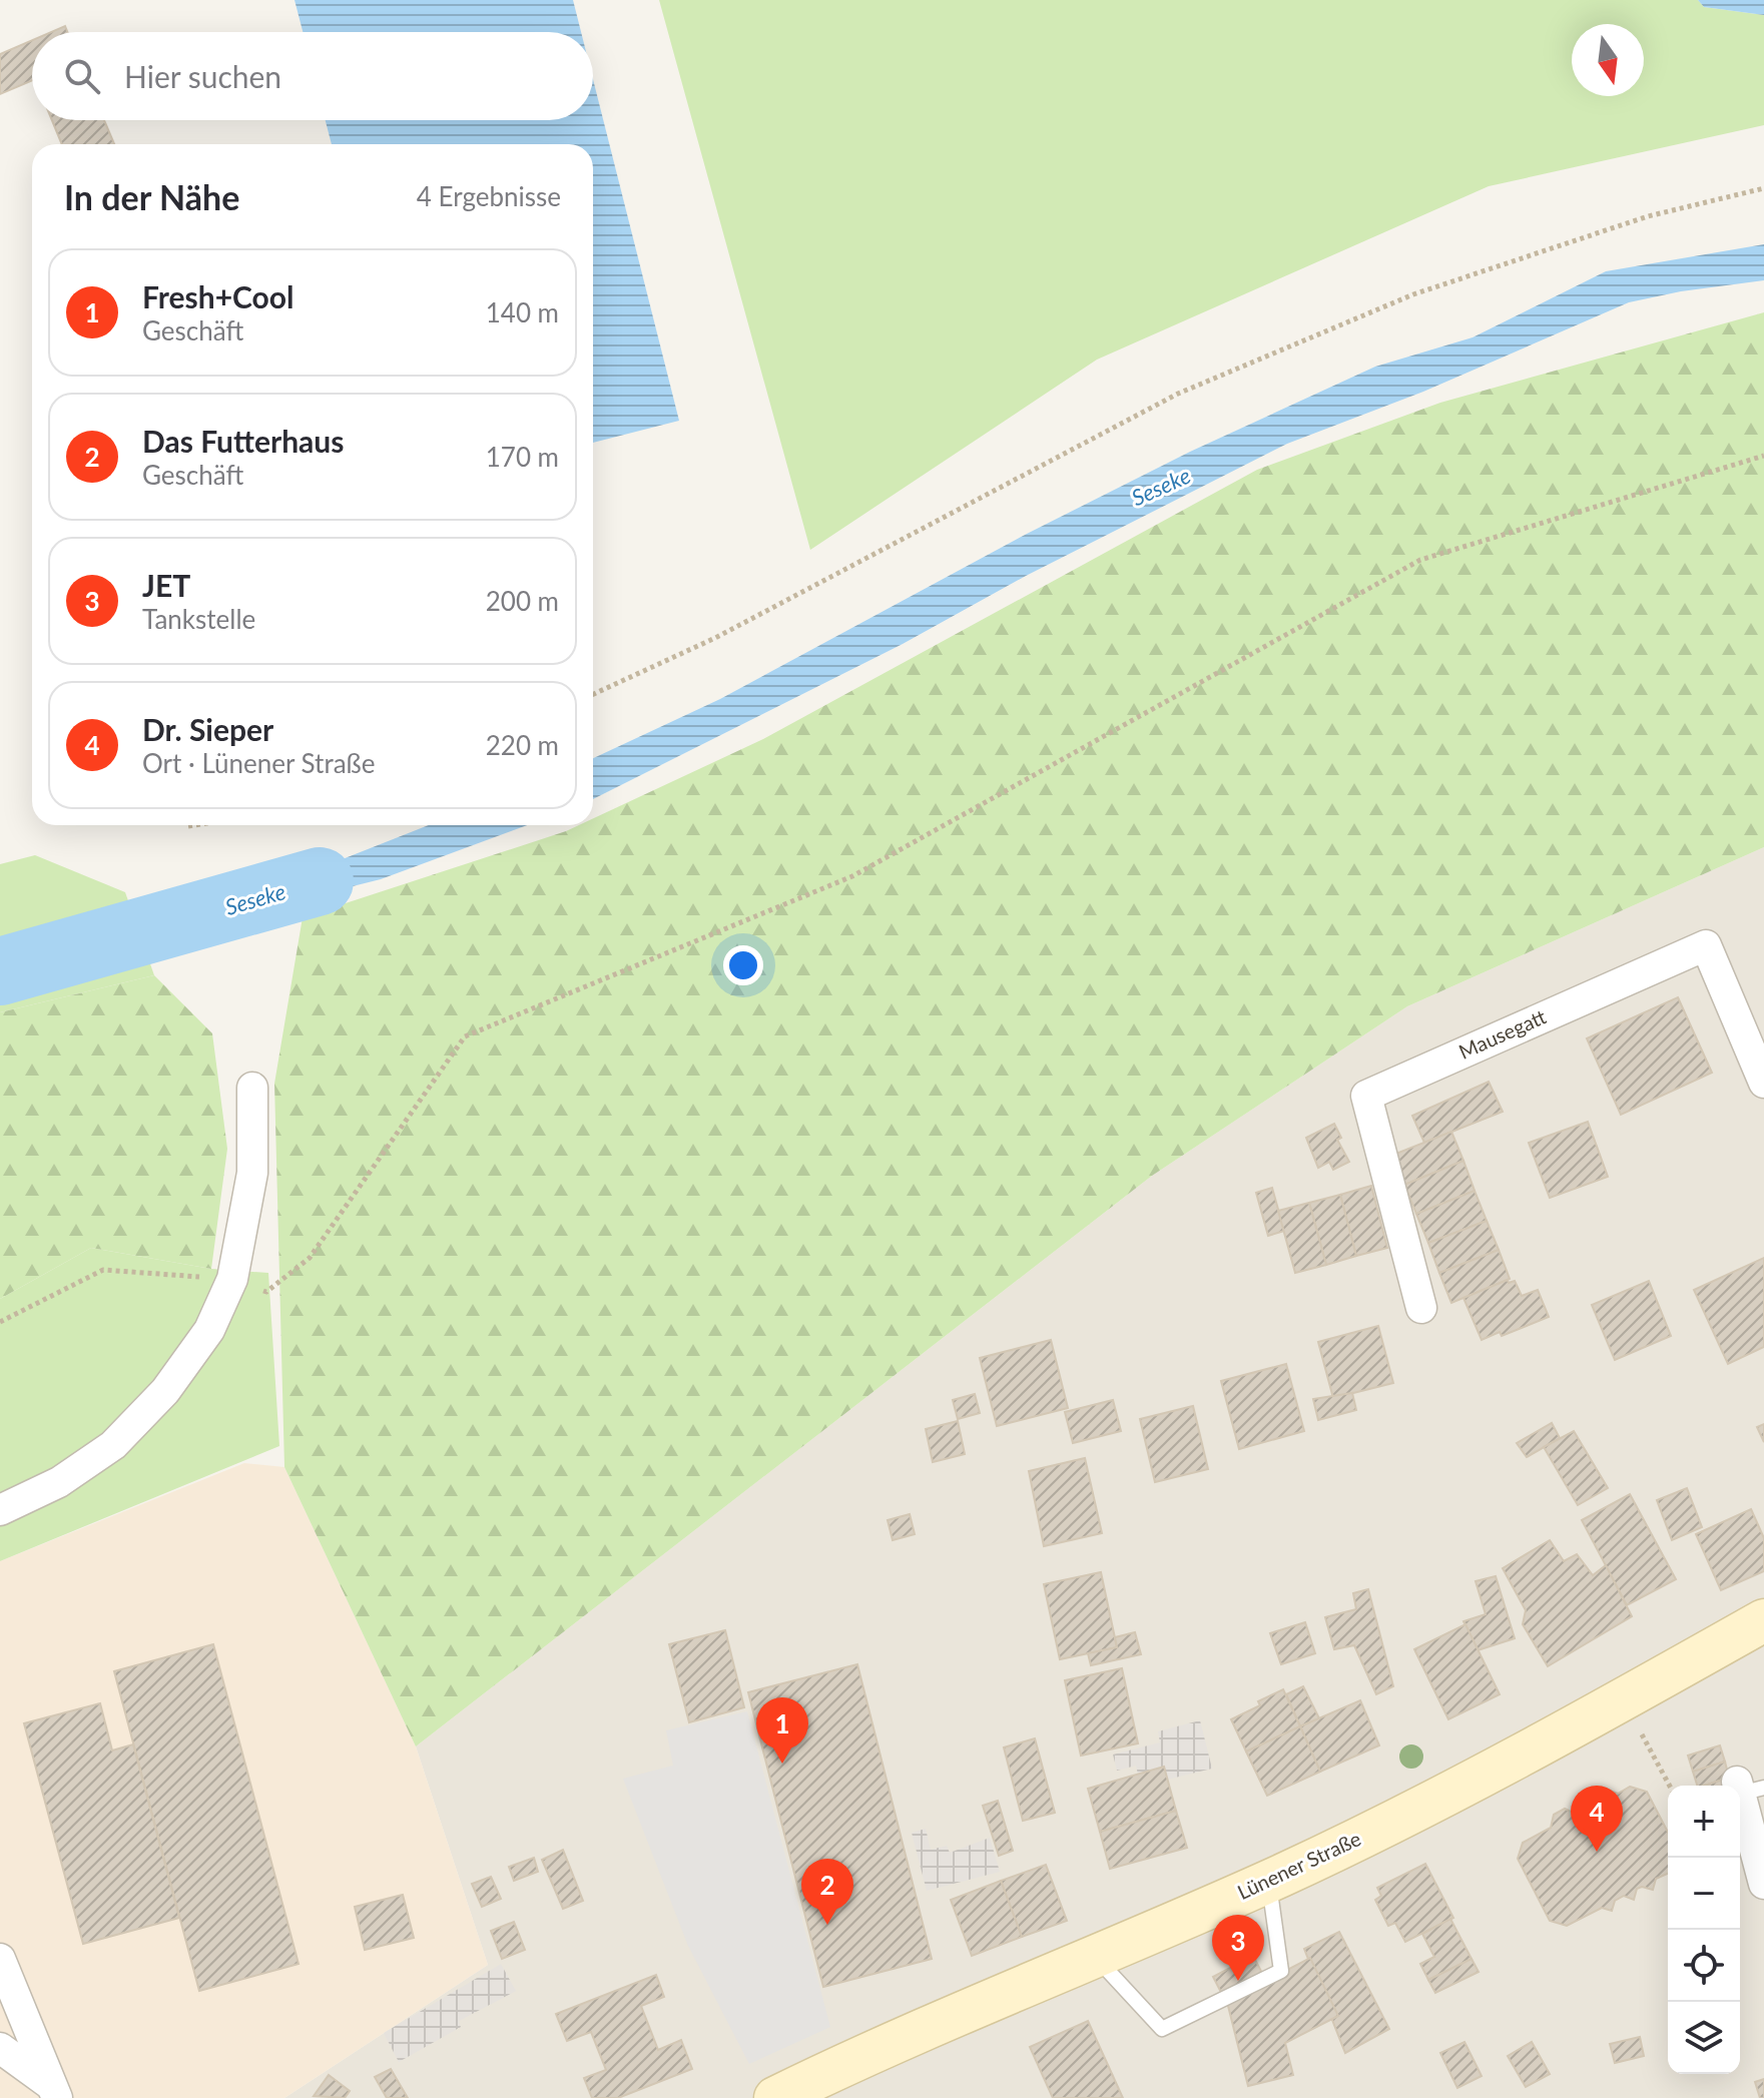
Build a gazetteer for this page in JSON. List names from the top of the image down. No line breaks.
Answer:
{"streets":{"main road":["Lünener Straße"],"street":["Mausegatt"]},"water":["Seseke"],"north":"bottom","page":{"search":"Hier suchen","heading":["In der Nähe","4 Ergebnisse"],"list":[{"mark":"1","name":"Fresh+Cool","note":"Geschäft","value":"140 m"},{"mark":"2","name":"Das Futterhaus","note":"Geschäft","value":"170 m"},{"mark":"3","name":"JET","note":"Tankstelle","value":"200 m"},{"mark":"4","name":"Dr. Sieper","note":"Ort · Lünener Straße","value":"220 m"}],"pins":["1","4","2","3"],"map_buttons":["+","−"]}}
